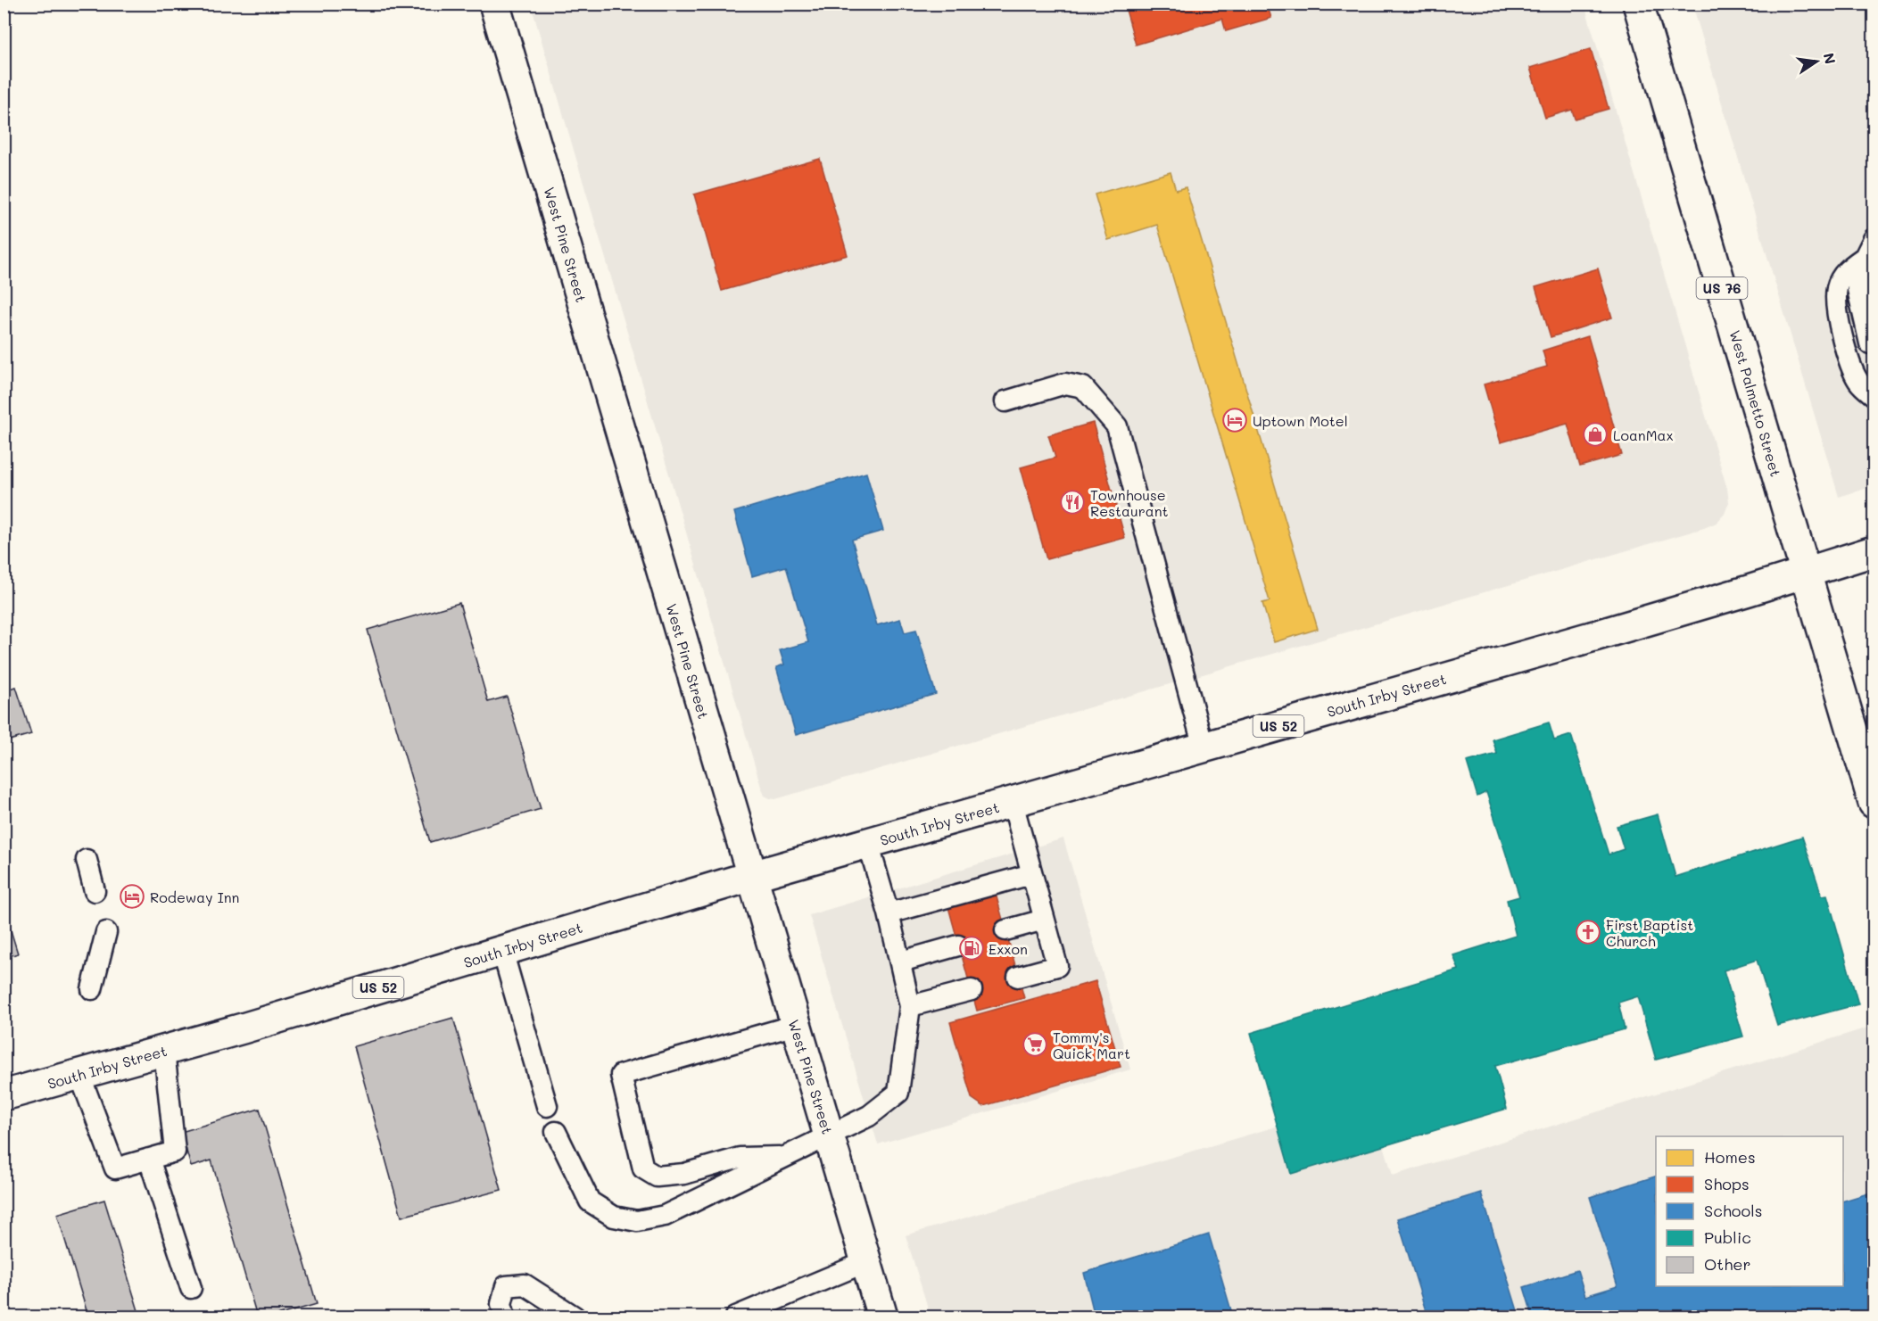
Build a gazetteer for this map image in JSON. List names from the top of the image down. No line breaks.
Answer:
{"streets":{"main road":["West Pine Street","US 76","West Palmetto Street","South Irby Street","US 52"]},"crossings":[["West Pine Street","South Irby Street"],["West Palmetto Street","South Irby Street"]],"places":{"hotel":["Uptown Motel","Rodeway Inn"],"shop":["LoanMax"],"restaurant":["Townhouse Restaurant"],"church":["First Baptist Church"],"fuel station":["Exxon"],"supermarket":["Tommy's Quick Mart"]},"legend":["Homes","Shops","Schools","Public","Other"],"north":"right"}
